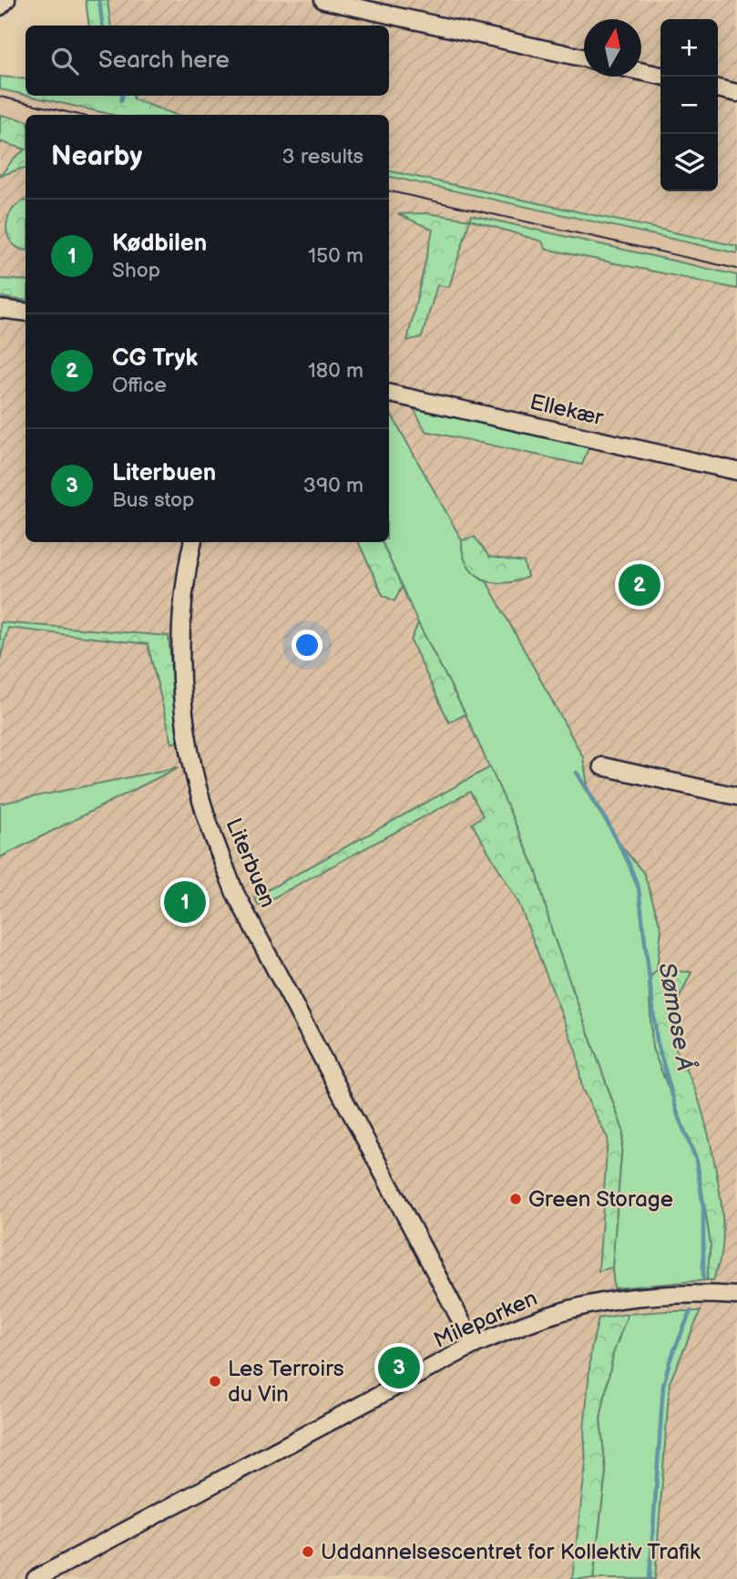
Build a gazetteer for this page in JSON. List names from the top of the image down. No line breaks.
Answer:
{"streets":{"street":["Ellekær","Literbuen","Mileparken"]},"crossings":[["Literbuen","Mileparken"]],"water":["Sømose Å"],"places":["Green Storage","Les Terroirs du Vin","Uddannelsescentret for Kollektiv Trafik"],"north":"top","page":{"map_buttons":["+","−"],"search":"Search here","heading":["Nearby","3 results"],"list":[{"mark":"1","name":"Kødbilen","note":"Shop","value":"150 m"},{"mark":"2","name":"CG Tryk","note":"Office","value":"180 m"},{"mark":"3","name":"Literbuen","note":"Bus stop","value":"390 m"}],"pins":["2","1","3"]}}
